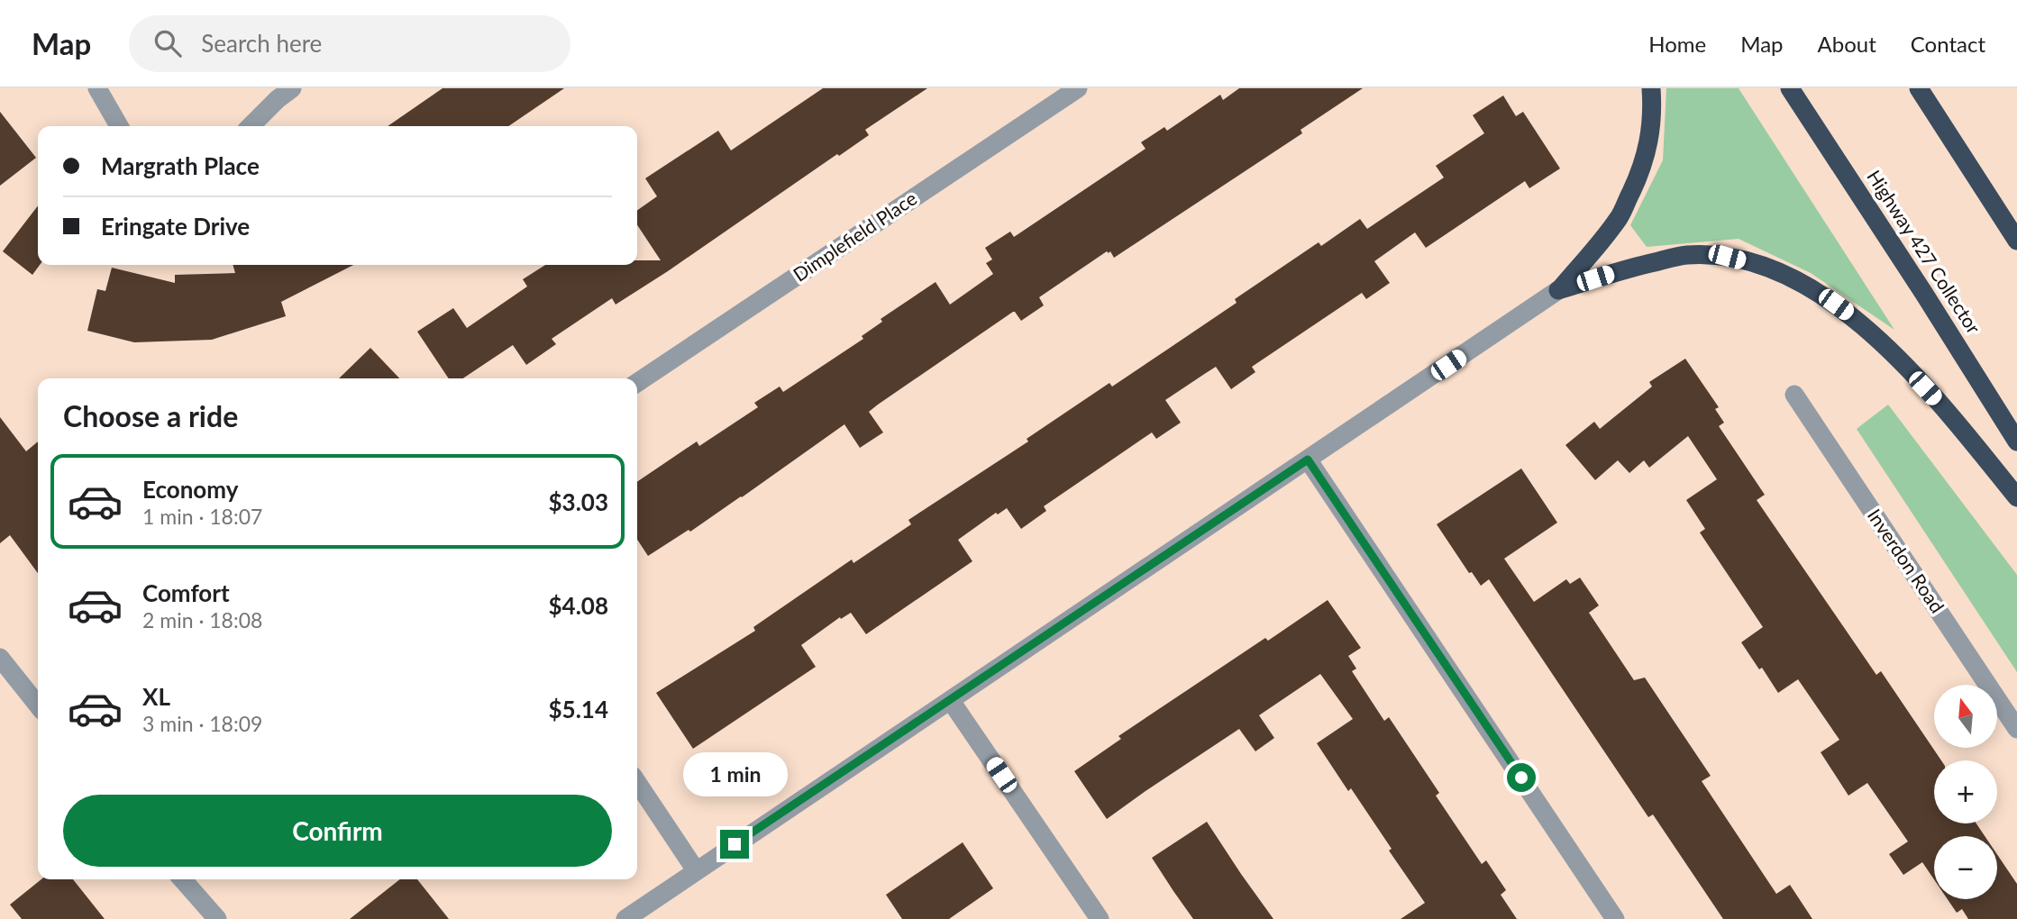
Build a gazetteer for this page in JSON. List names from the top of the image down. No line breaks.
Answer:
{"streets":{"highway":["Highway 427 Collector"],"street":["Dimplefield Place","Inverdon Road"]},"north":"top","page":{"header":"Map","search":"Search here","nav":["Home","Map","About","Contact"],"banner":["Margrath Place","Eringate Drive"],"heading":"Choose a ride","list":[{"name":"Economy","note":"1 min · 18:07","value":"$3.03"},{"name":"Comfort","note":"2 min · 18:08","value":"$4.08"},{"name":"XL","note":"3 min · 18:09","value":"$5.14"}],"map_buttons":["+","−"],"bubble":"1 min","buttons":"Confirm"}}
